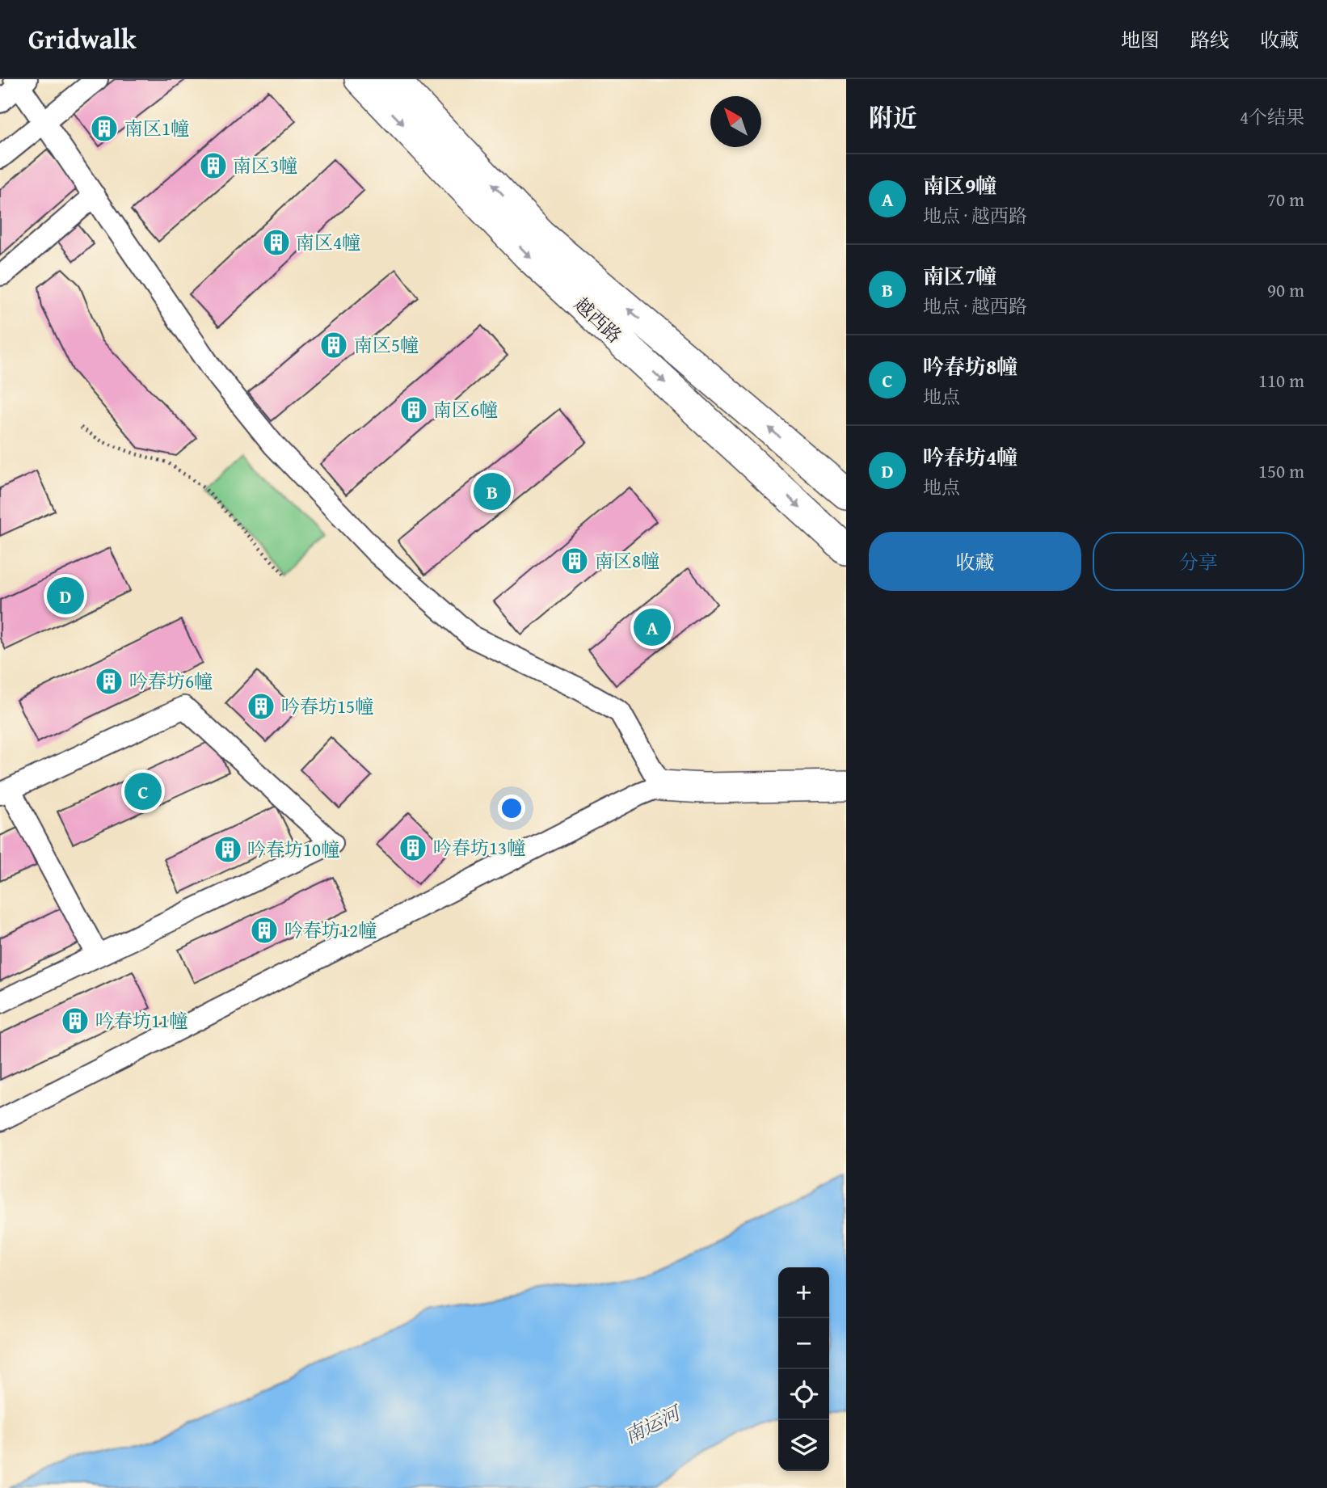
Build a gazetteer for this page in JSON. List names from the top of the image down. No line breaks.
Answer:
{"streets":{"main road":["越西路"]},"water":["南运河"],"places":{"building":["南区1幢","南区3幢","南区4幢","南区5幢","南区6幢","南区8幢","吟春坊6幢","吟春坊15幢","吟春坊13幢","吟春坊10幢","吟春坊12幢","吟春坊11幢"]},"north":"top left","page":{"header":"Gridwalk","nav":["地图","路线","收藏"],"heading":["附近","4个结果"],"list":[{"mark":"A","name":"南区9幢","note":"地点 · 越西路","value":"70 m"},{"mark":"B","name":"南区7幢","note":"地点 · 越西路","value":"90 m"},{"mark":"C","name":"吟春坊8幢","note":"地点","value":"110 m"},{"mark":"D","name":"吟春坊4幢","note":"地点","value":"150 m"}],"pins":["B","D","A","C"],"buttons":["收藏","分享"],"map_buttons":["+","−"]}}
